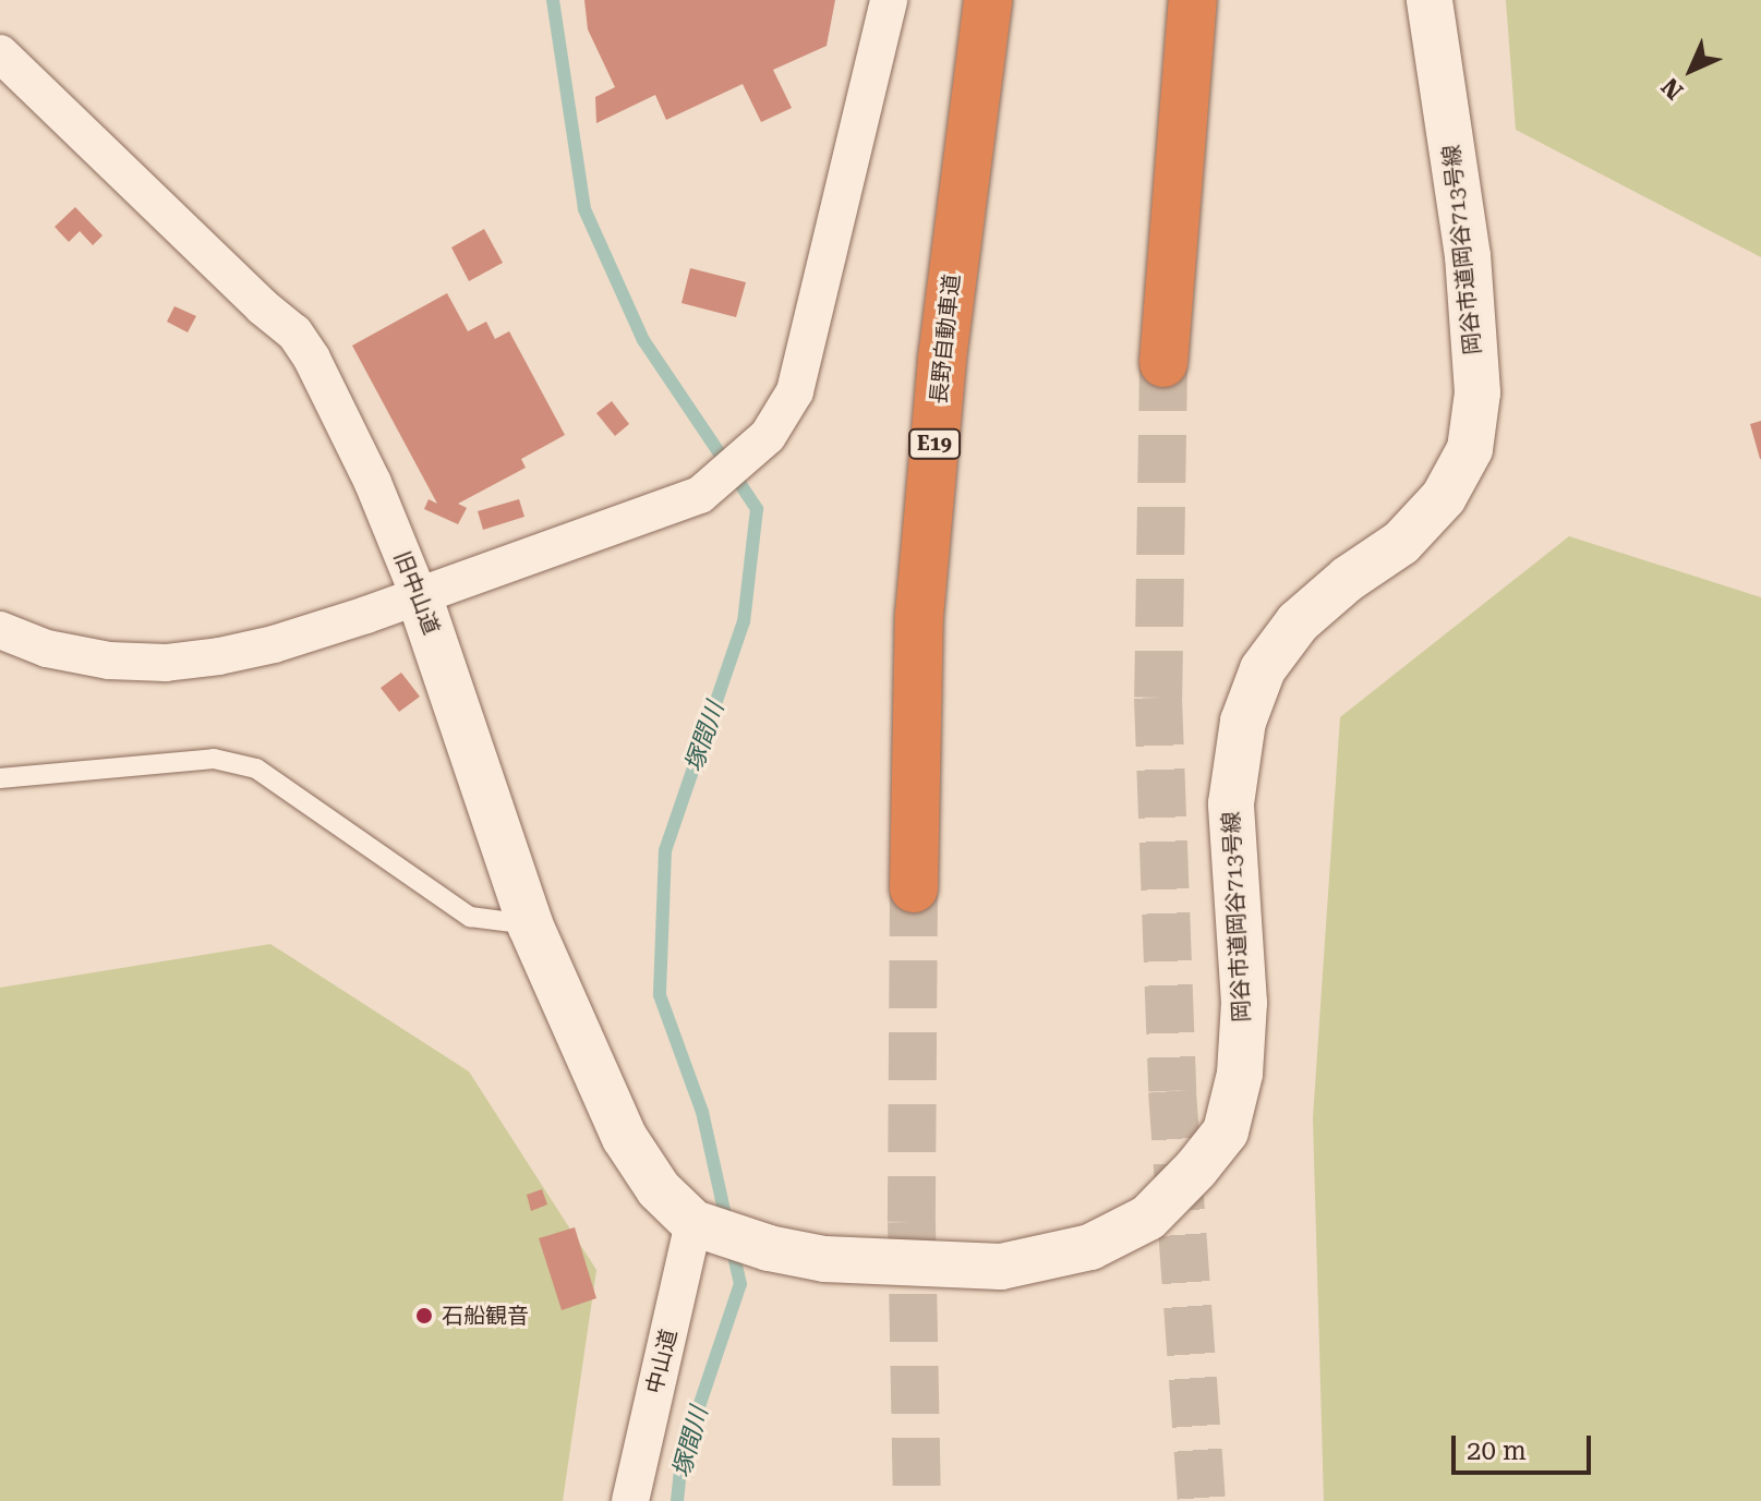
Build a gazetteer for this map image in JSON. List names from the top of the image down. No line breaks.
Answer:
{"streets":{"highway":["長野自動車道","E19"],"street":["岡谷市道岡谷713号線","旧中山道","中山道"]},"crossings":[["岡谷市道岡谷713号線","旧中山道"],["岡谷市道岡谷713号線","中山道"],["旧中山道","中山道"]],"water":["塚間川"],"places":["石船観音"],"scale_bar":"20 m","north":"bottom left"}
